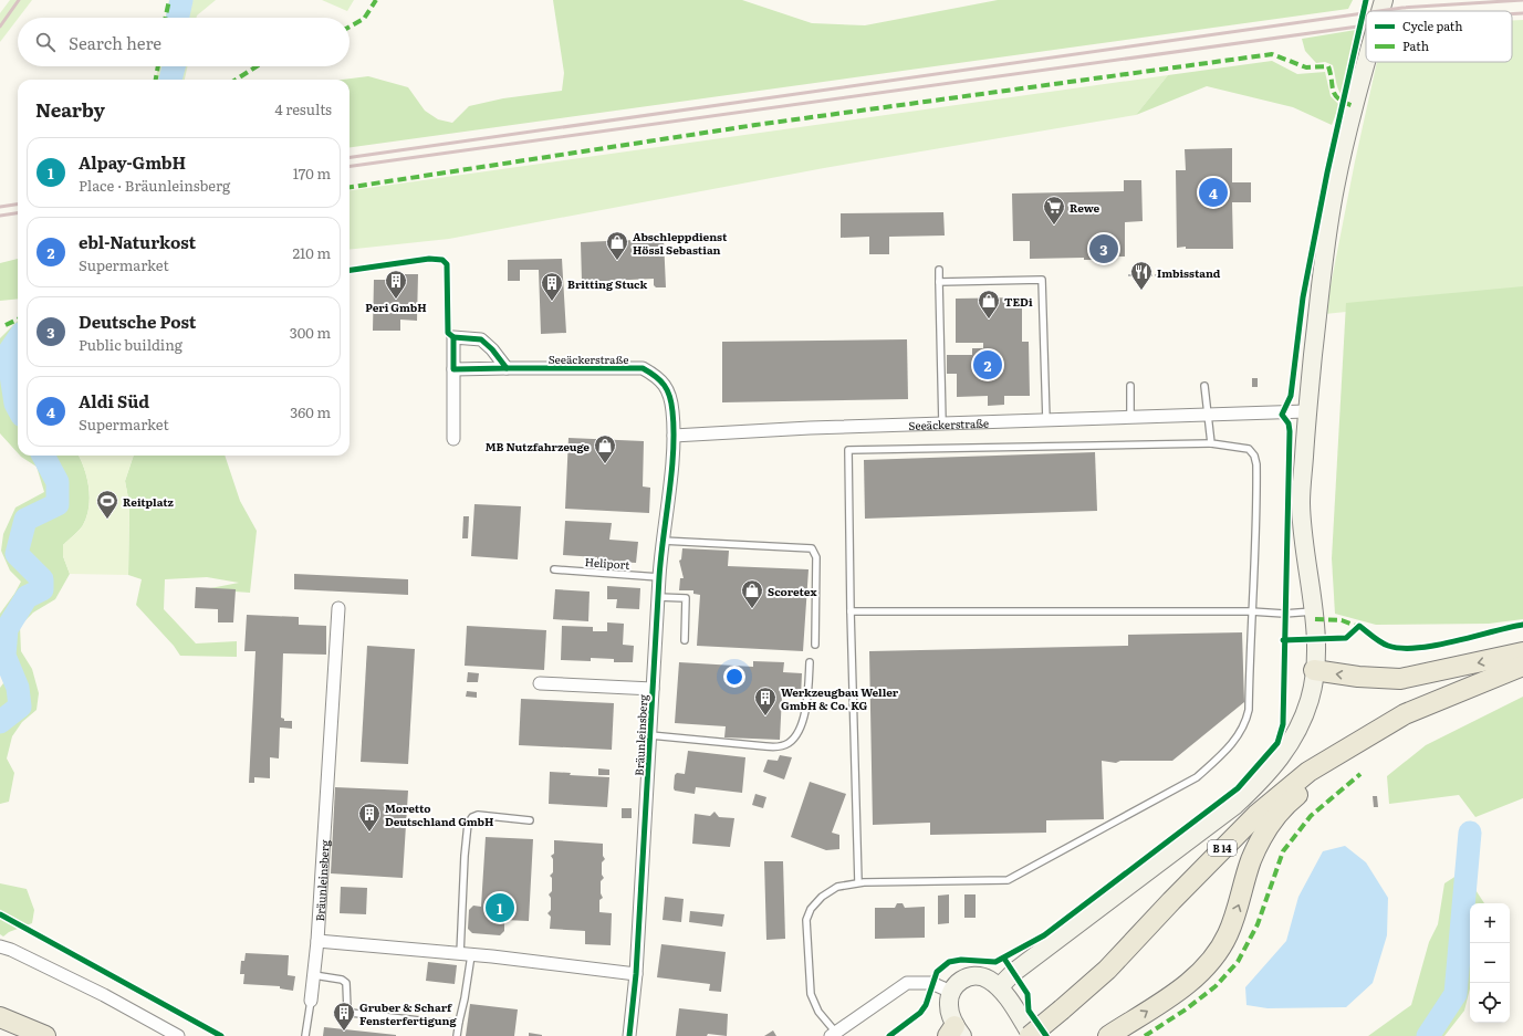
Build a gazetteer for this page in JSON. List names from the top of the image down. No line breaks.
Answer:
{"streets":{"main road":["B 14"],"street":["Seeäckerstraße","Bräunleinsberg"],"lane":["Heliport"]},"crossings":[["Seeäckerstraße","Bräunleinsberg"],["Heliport","Bräunleinsberg"]],"places":{"supermarket":["Rewe"],"shop":["Abschleppdienst Hössl Sebastian","TEDi","MB Nutzfahrzeuge","Scoretex"],"restaurant":["Imbisstand"],"building":["Peri GmbH","Britting Stuck","Werkzeugbau Weller GmbH & Co. KG","Moretto Deutschland GmbH","Gruber & Scharf Fensterfertigung"],"sports":["Reitplatz"]},"legend":["Cycle path","Path"],"page":{"search":"Search here","heading":["Nearby","4 results"],"list":[{"mark":"1","name":"Alpay-GmbH","note":"Place · Bräunleinsberg","value":"170 m"},{"mark":"2","name":"ebl-Naturkost","note":"Supermarket","value":"210 m"},{"mark":"3","name":"Deutsche Post","note":"Public building","value":"300 m"},{"mark":"4","name":"Aldi Süd","note":"Supermarket","value":"360 m"}],"pins":["4","3","2","1"],"map_buttons":["+","−"]}}
